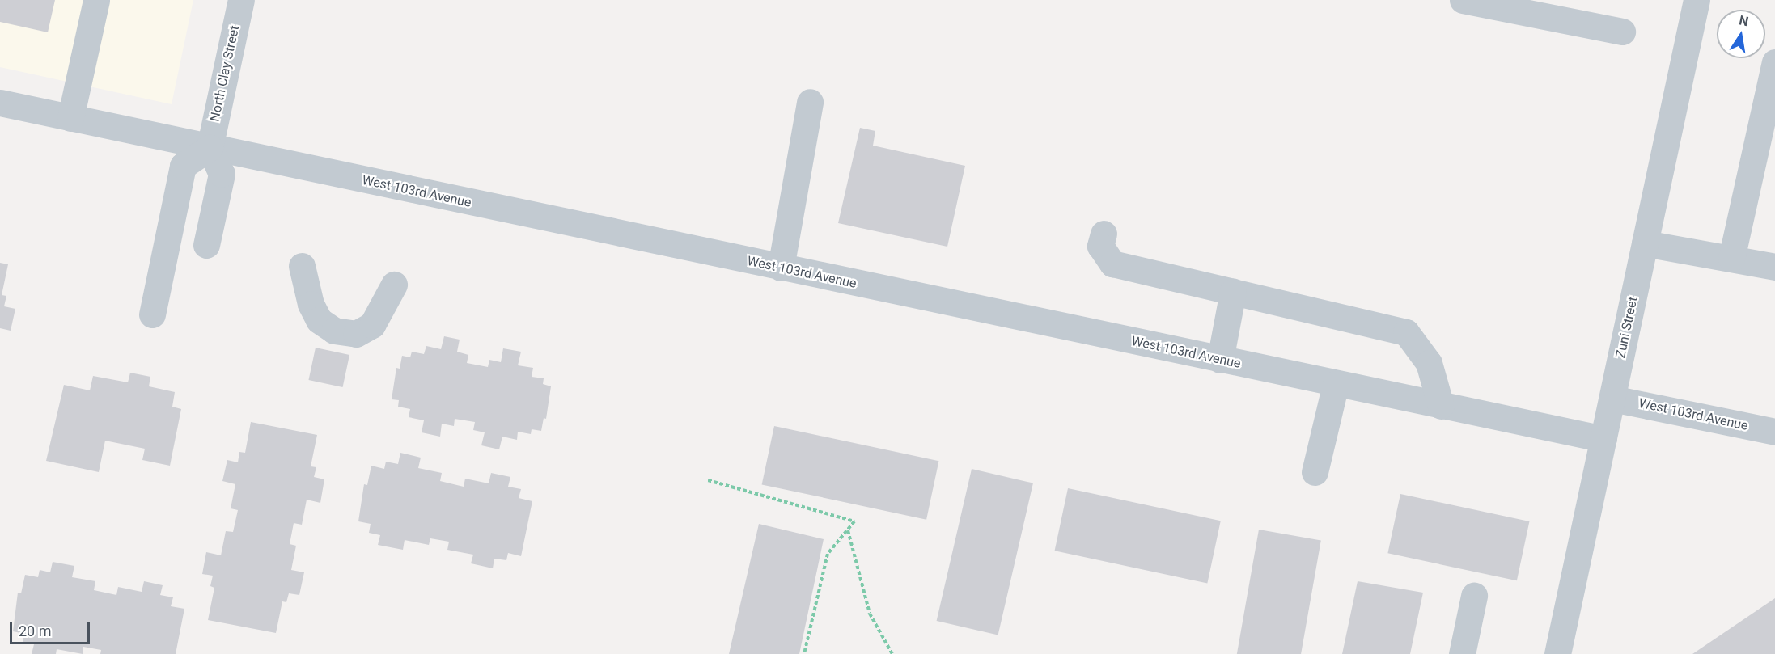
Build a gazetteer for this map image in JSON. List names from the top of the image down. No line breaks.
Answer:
{"streets":{"street":["North Clay Street","West 103rd Avenue","Zuni Street"]},"crossings":[["North Clay Street","West 103rd Avenue"],["West 103rd Avenue","Zuni Street"]],"scale_bar":"20 m","north":"top"}
